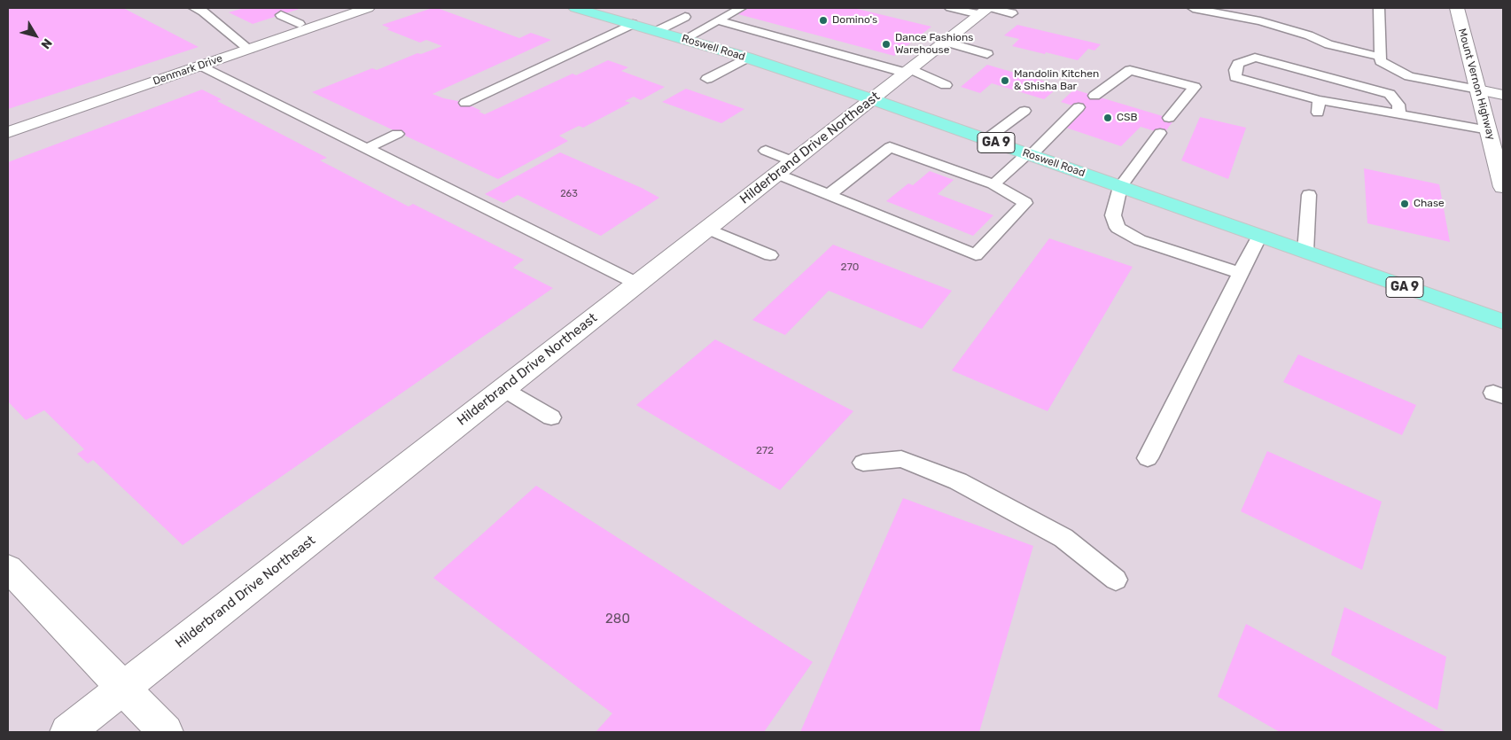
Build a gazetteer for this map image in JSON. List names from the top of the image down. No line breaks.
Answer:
{"streets":{"main road":["Roswell Road","GA 9"],"street":["Denmark Drive","Mount Vernon Highway","Hilderbrand Drive Northeast"]},"crossings":[["Roswell Road","Hilderbrand Drive Northeast"]],"places":["Domino's","Dance Fashions Warehouse","Mandolin Kitchen & Shisha Bar","CSB","Chase"],"house_numbers":["263","270","272","280"],"north":"bottom right"}
